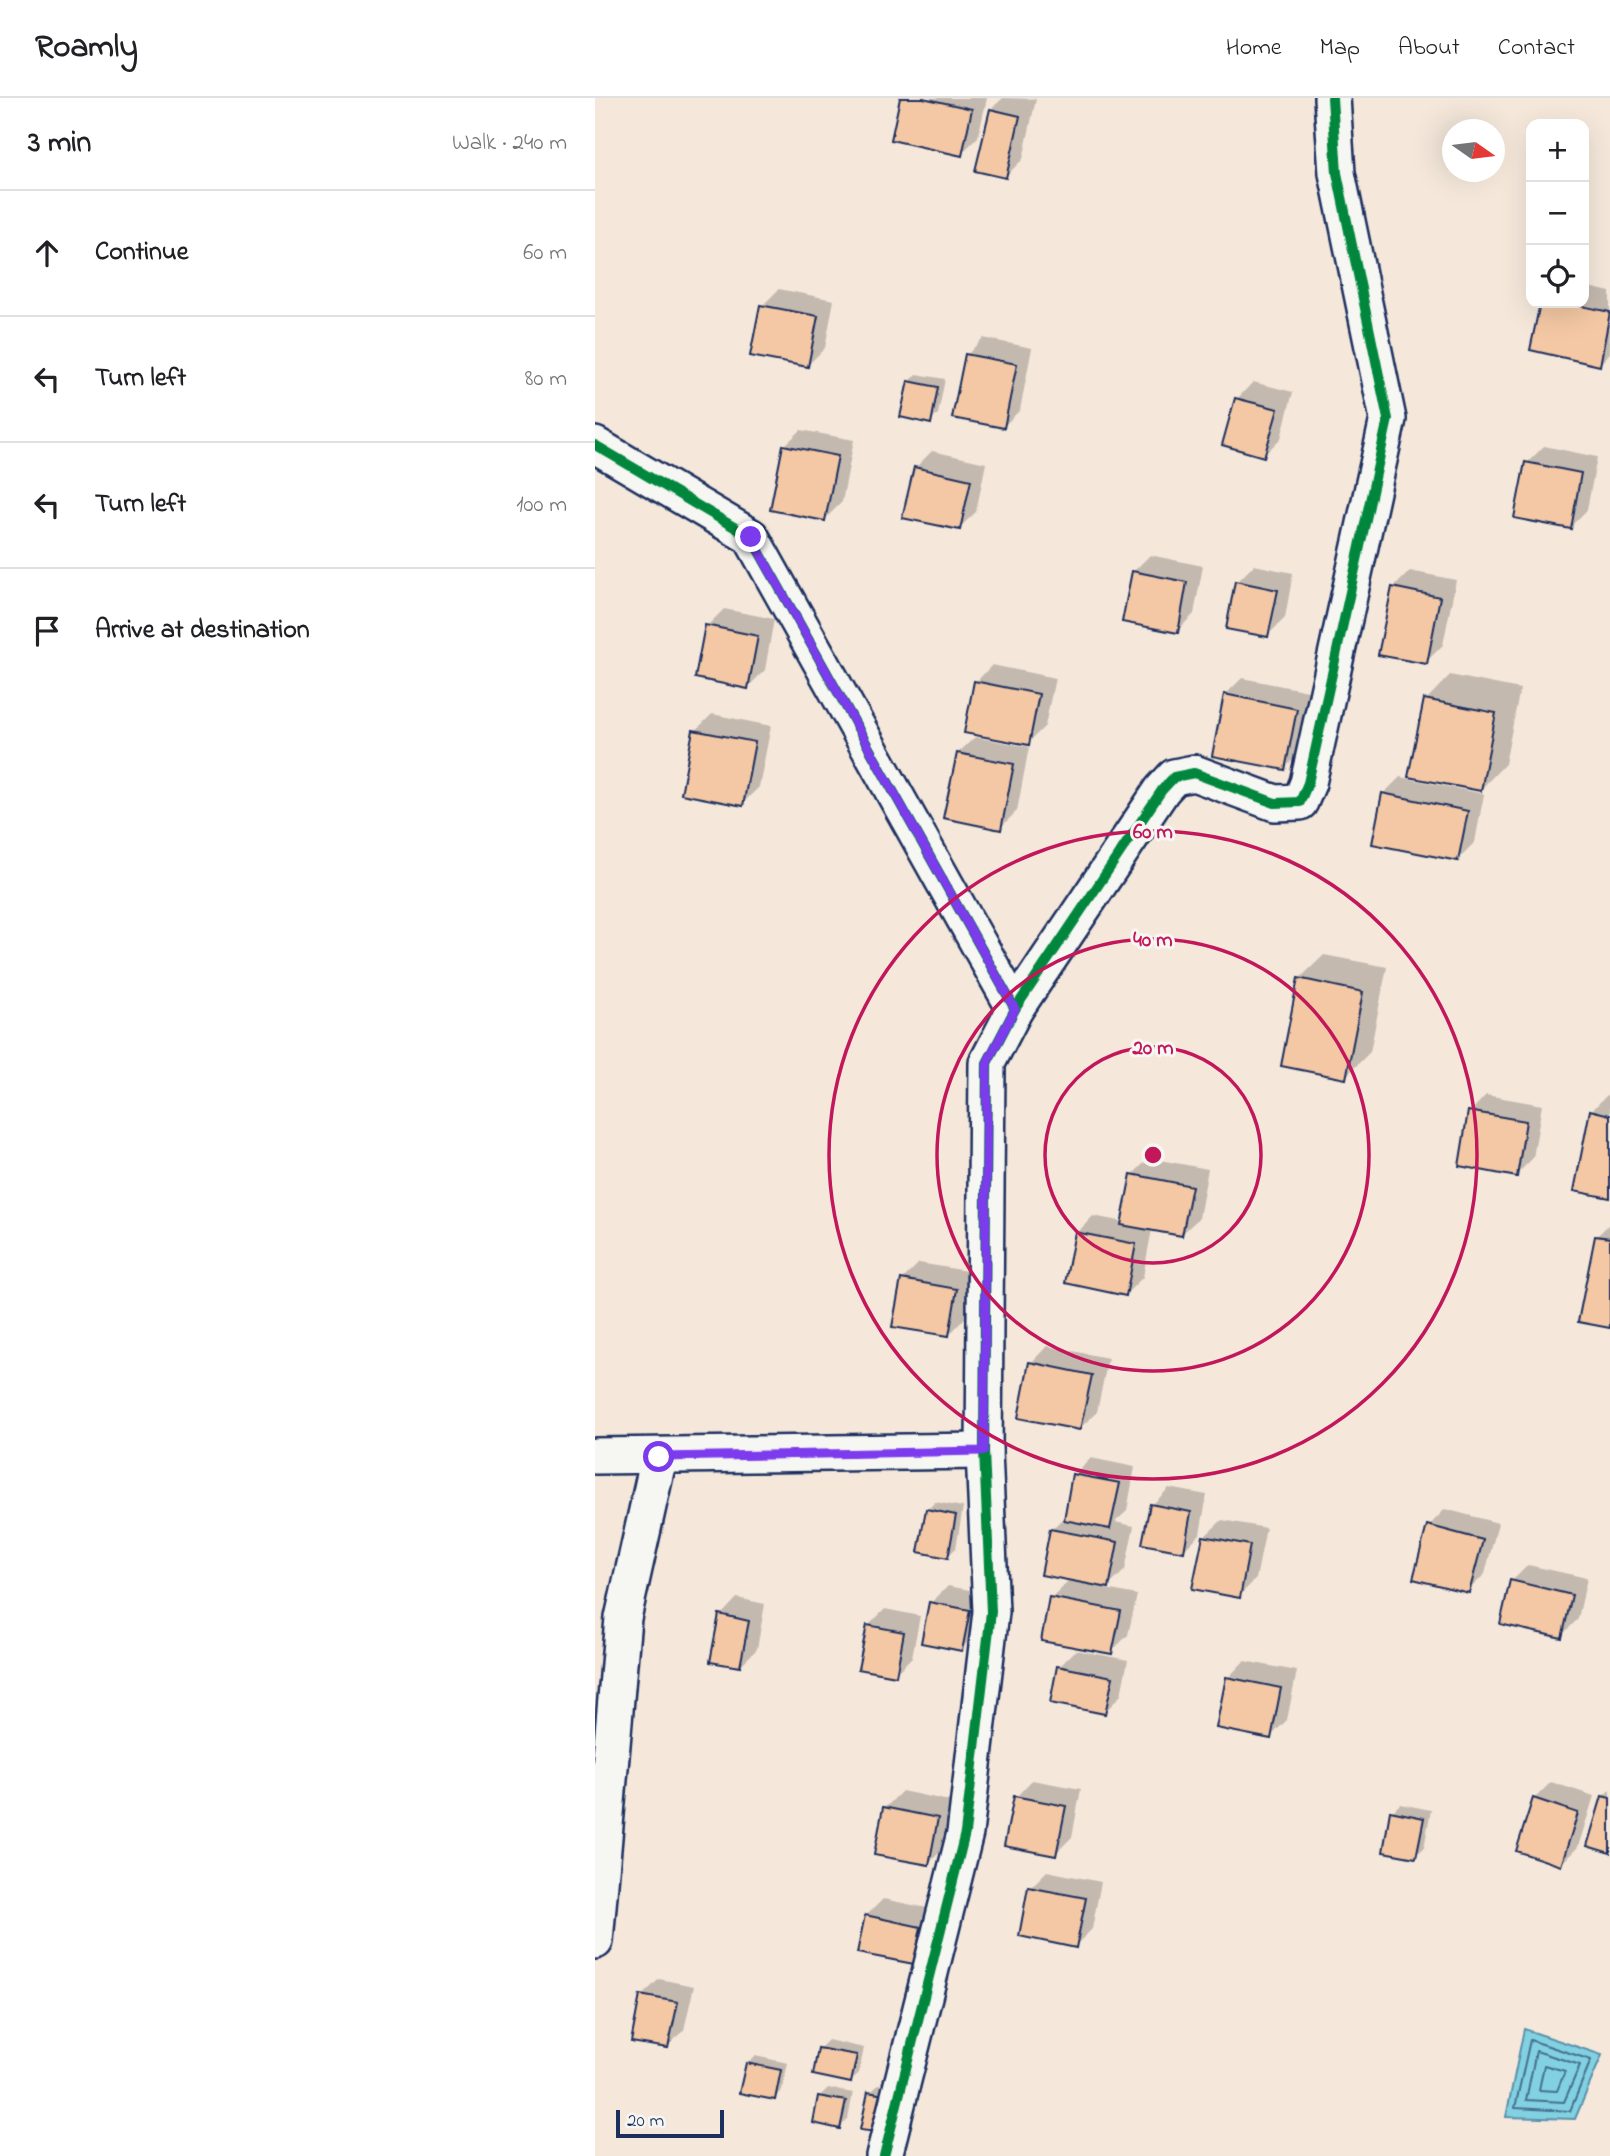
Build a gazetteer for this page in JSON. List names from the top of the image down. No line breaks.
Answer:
{"scale_bar":"20 m","north":"right","page":{"header":"Roamly","nav":["Home","Map","About","Contact"],"heading":["3 min","Walk · 240 m"],"map_buttons":["+","−"],"list":[["Continue","60 m"],["Turn left","80 m"],["Turn left","100 m"],"Arrive at destination"],"scale":"20 m"},"rings":["60 m","40 m","20 m"]}
